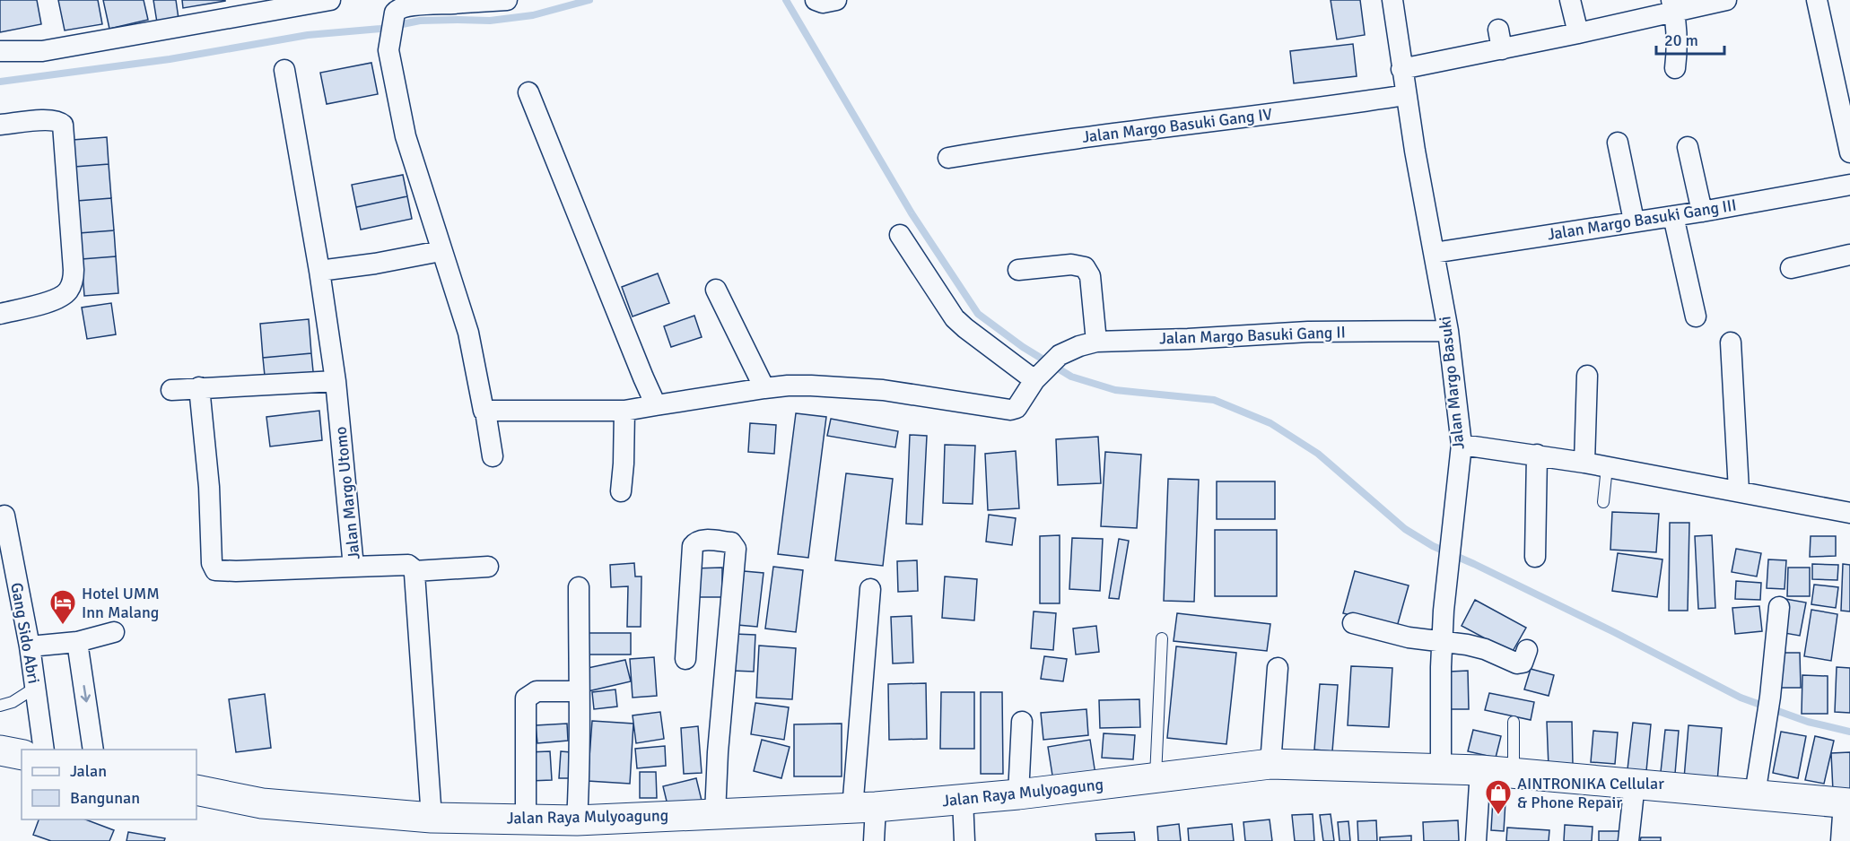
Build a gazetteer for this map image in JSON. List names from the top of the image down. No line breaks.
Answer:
{"streets":{"main road":["Jalan Raya Mulyoagung"],"street":["Jalan Margo Basuki Gang IV","Jalan Margo Basuki Gang III","Jalan Margo Basuki Gang II","Jalan Margo Basuki","Jalan Margo Utomo","Gang Sido Abri"]},"crossings":[["Jalan Margo Basuki Gang IV","Jalan Margo Basuki"],["Jalan Margo Basuki Gang III","Jalan Margo Basuki"],["Jalan Margo Basuki Gang II","Jalan Margo Basuki"],["Jalan Margo Basuki","Jalan Raya Mulyoagung"]],"places":{"hotel":["Hotel UMM Inn Malang"],"shop":["AINTRONIKA Cellular & Phone Repair"]},"legend":["Jalan","Bangunan"],"scale_bar":"20 m"}
